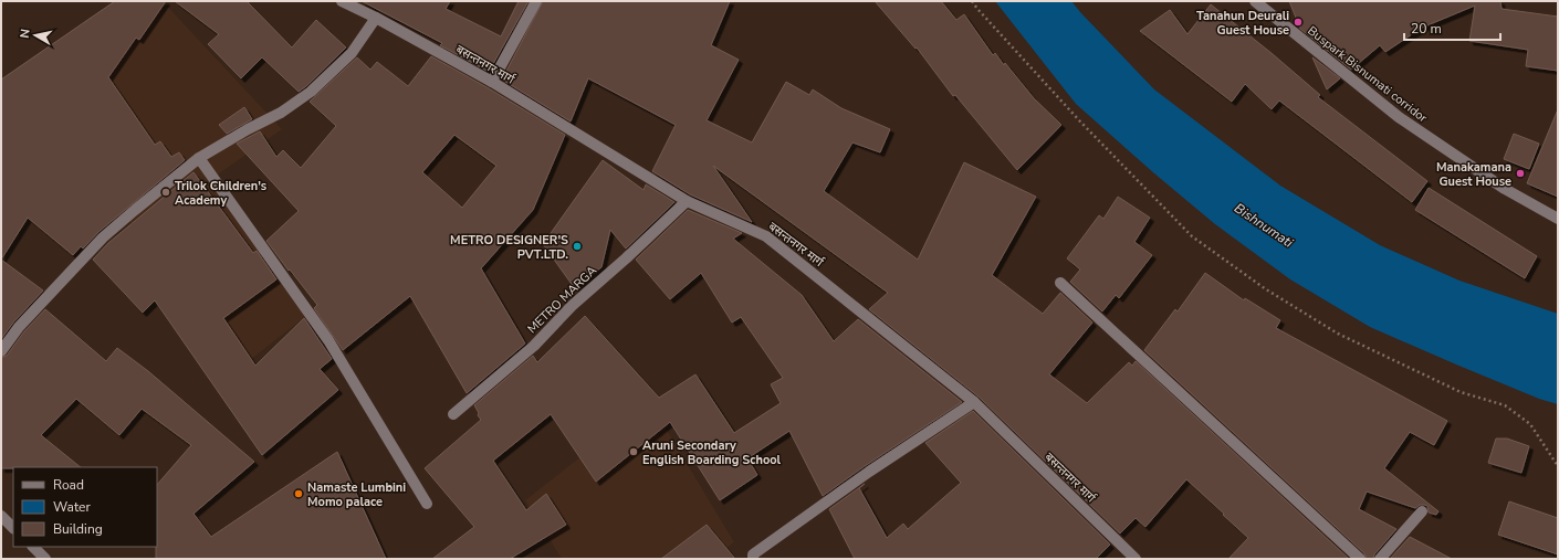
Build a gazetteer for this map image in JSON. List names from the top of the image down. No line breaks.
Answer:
{"streets":{"street":["बसन्तनगर मार्ग","Buspark Bisnumati corridor","METRO MARGA"]},"crossings":[["बसन्तनगर मार्ग","METRO MARGA"]],"water":["Bishnumati"],"places":["Tanahun Deurali Guest House","Manakamana Guest House","Trilok Children's Academy","METRO DESIGNER'S PVT.LTD.","Aruni Secondary English Boarding School","Namaste Lumbini Momo palace"],"legend":["Road","Water","Building"],"scale_bar":"20 m","north":"left"}
